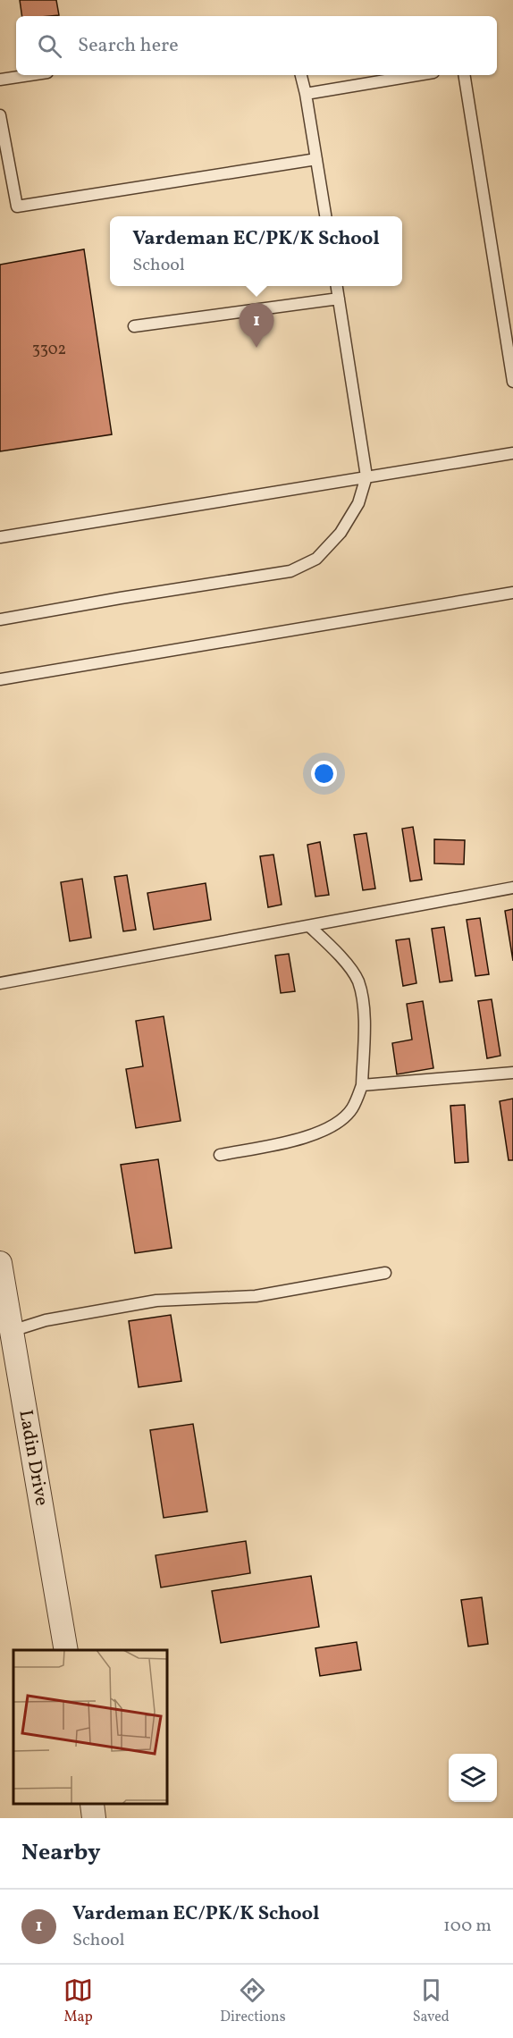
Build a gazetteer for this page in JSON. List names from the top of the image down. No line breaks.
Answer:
{"streets":{"street":["Ladin Drive"]},"house_numbers":["3302"],"page":{"search":"Search here","popup":["Vardeman EC/PK/K School","School"],"pins":"1","heading":"Nearby","list":[{"mark":"1","name":"Vardeman EC/PK/K School","note":"School","value":"100 m"}],"nav":["Map","Directions","Saved"]}}
